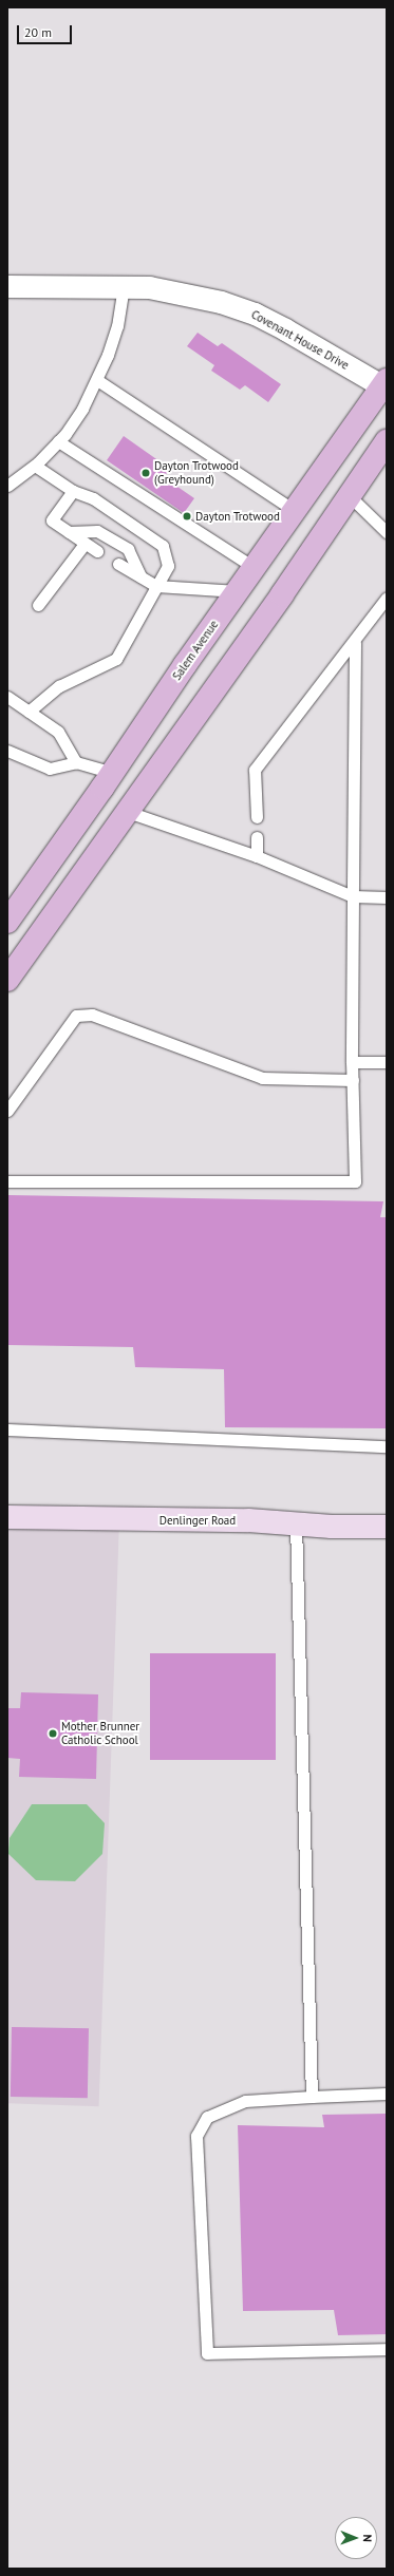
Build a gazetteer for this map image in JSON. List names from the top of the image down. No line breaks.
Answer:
{"streets":{"main road":["Salem Avenue"],"street":["Covenant House Drive","Denlinger Road"]},"crossings":[["Covenant House Drive","Salem Avenue"]],"places":["Dayton Trotwood (Greyhound)","Dayton Trotwood","Mother Brunner Catholic School"],"scale_bar":"20 m","north":"right"}
